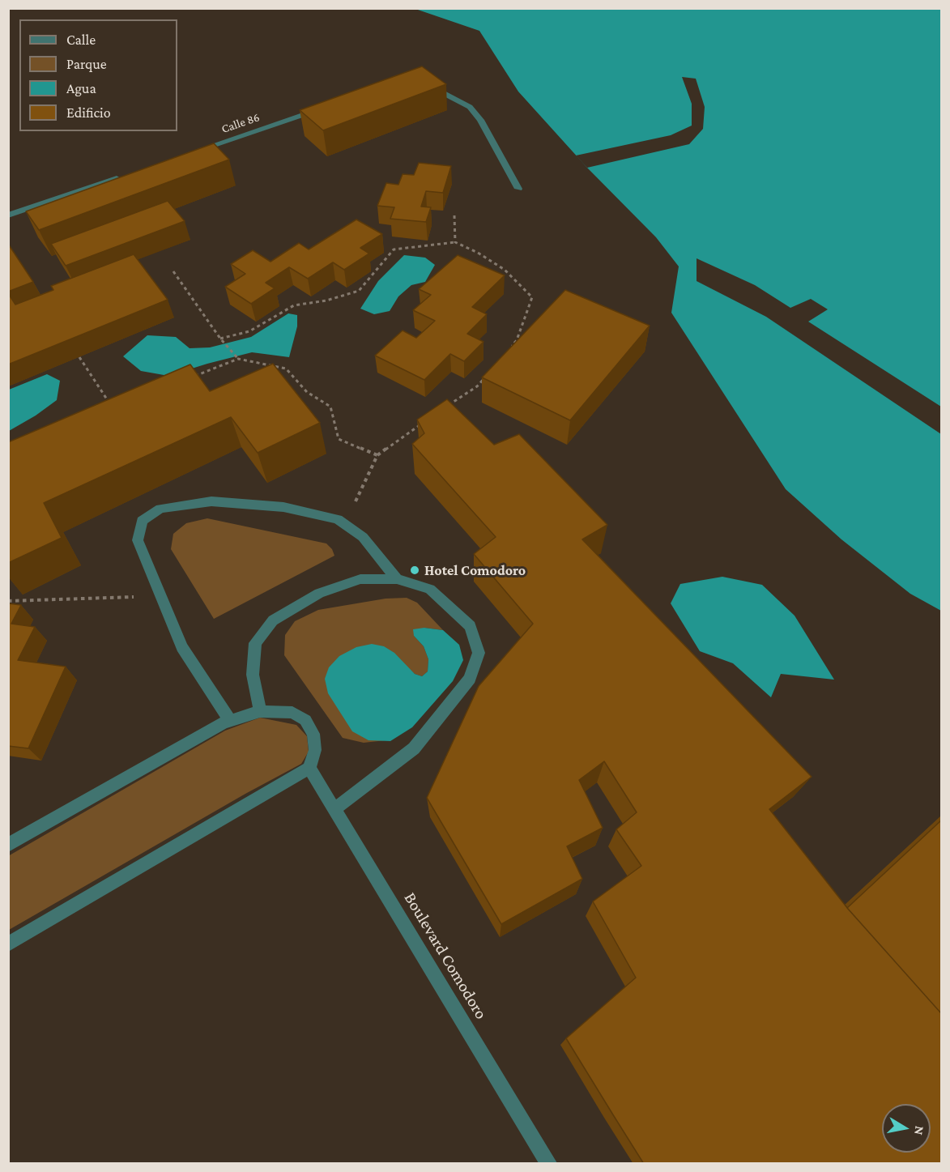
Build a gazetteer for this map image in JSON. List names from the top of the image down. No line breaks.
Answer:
{"streets":{"street":["Calle 86","Boulevard Comodoro"]},"places":["Hotel Comodoro"],"legend":["Calle","Parque","Agua","Edificio"],"north":"right"}
